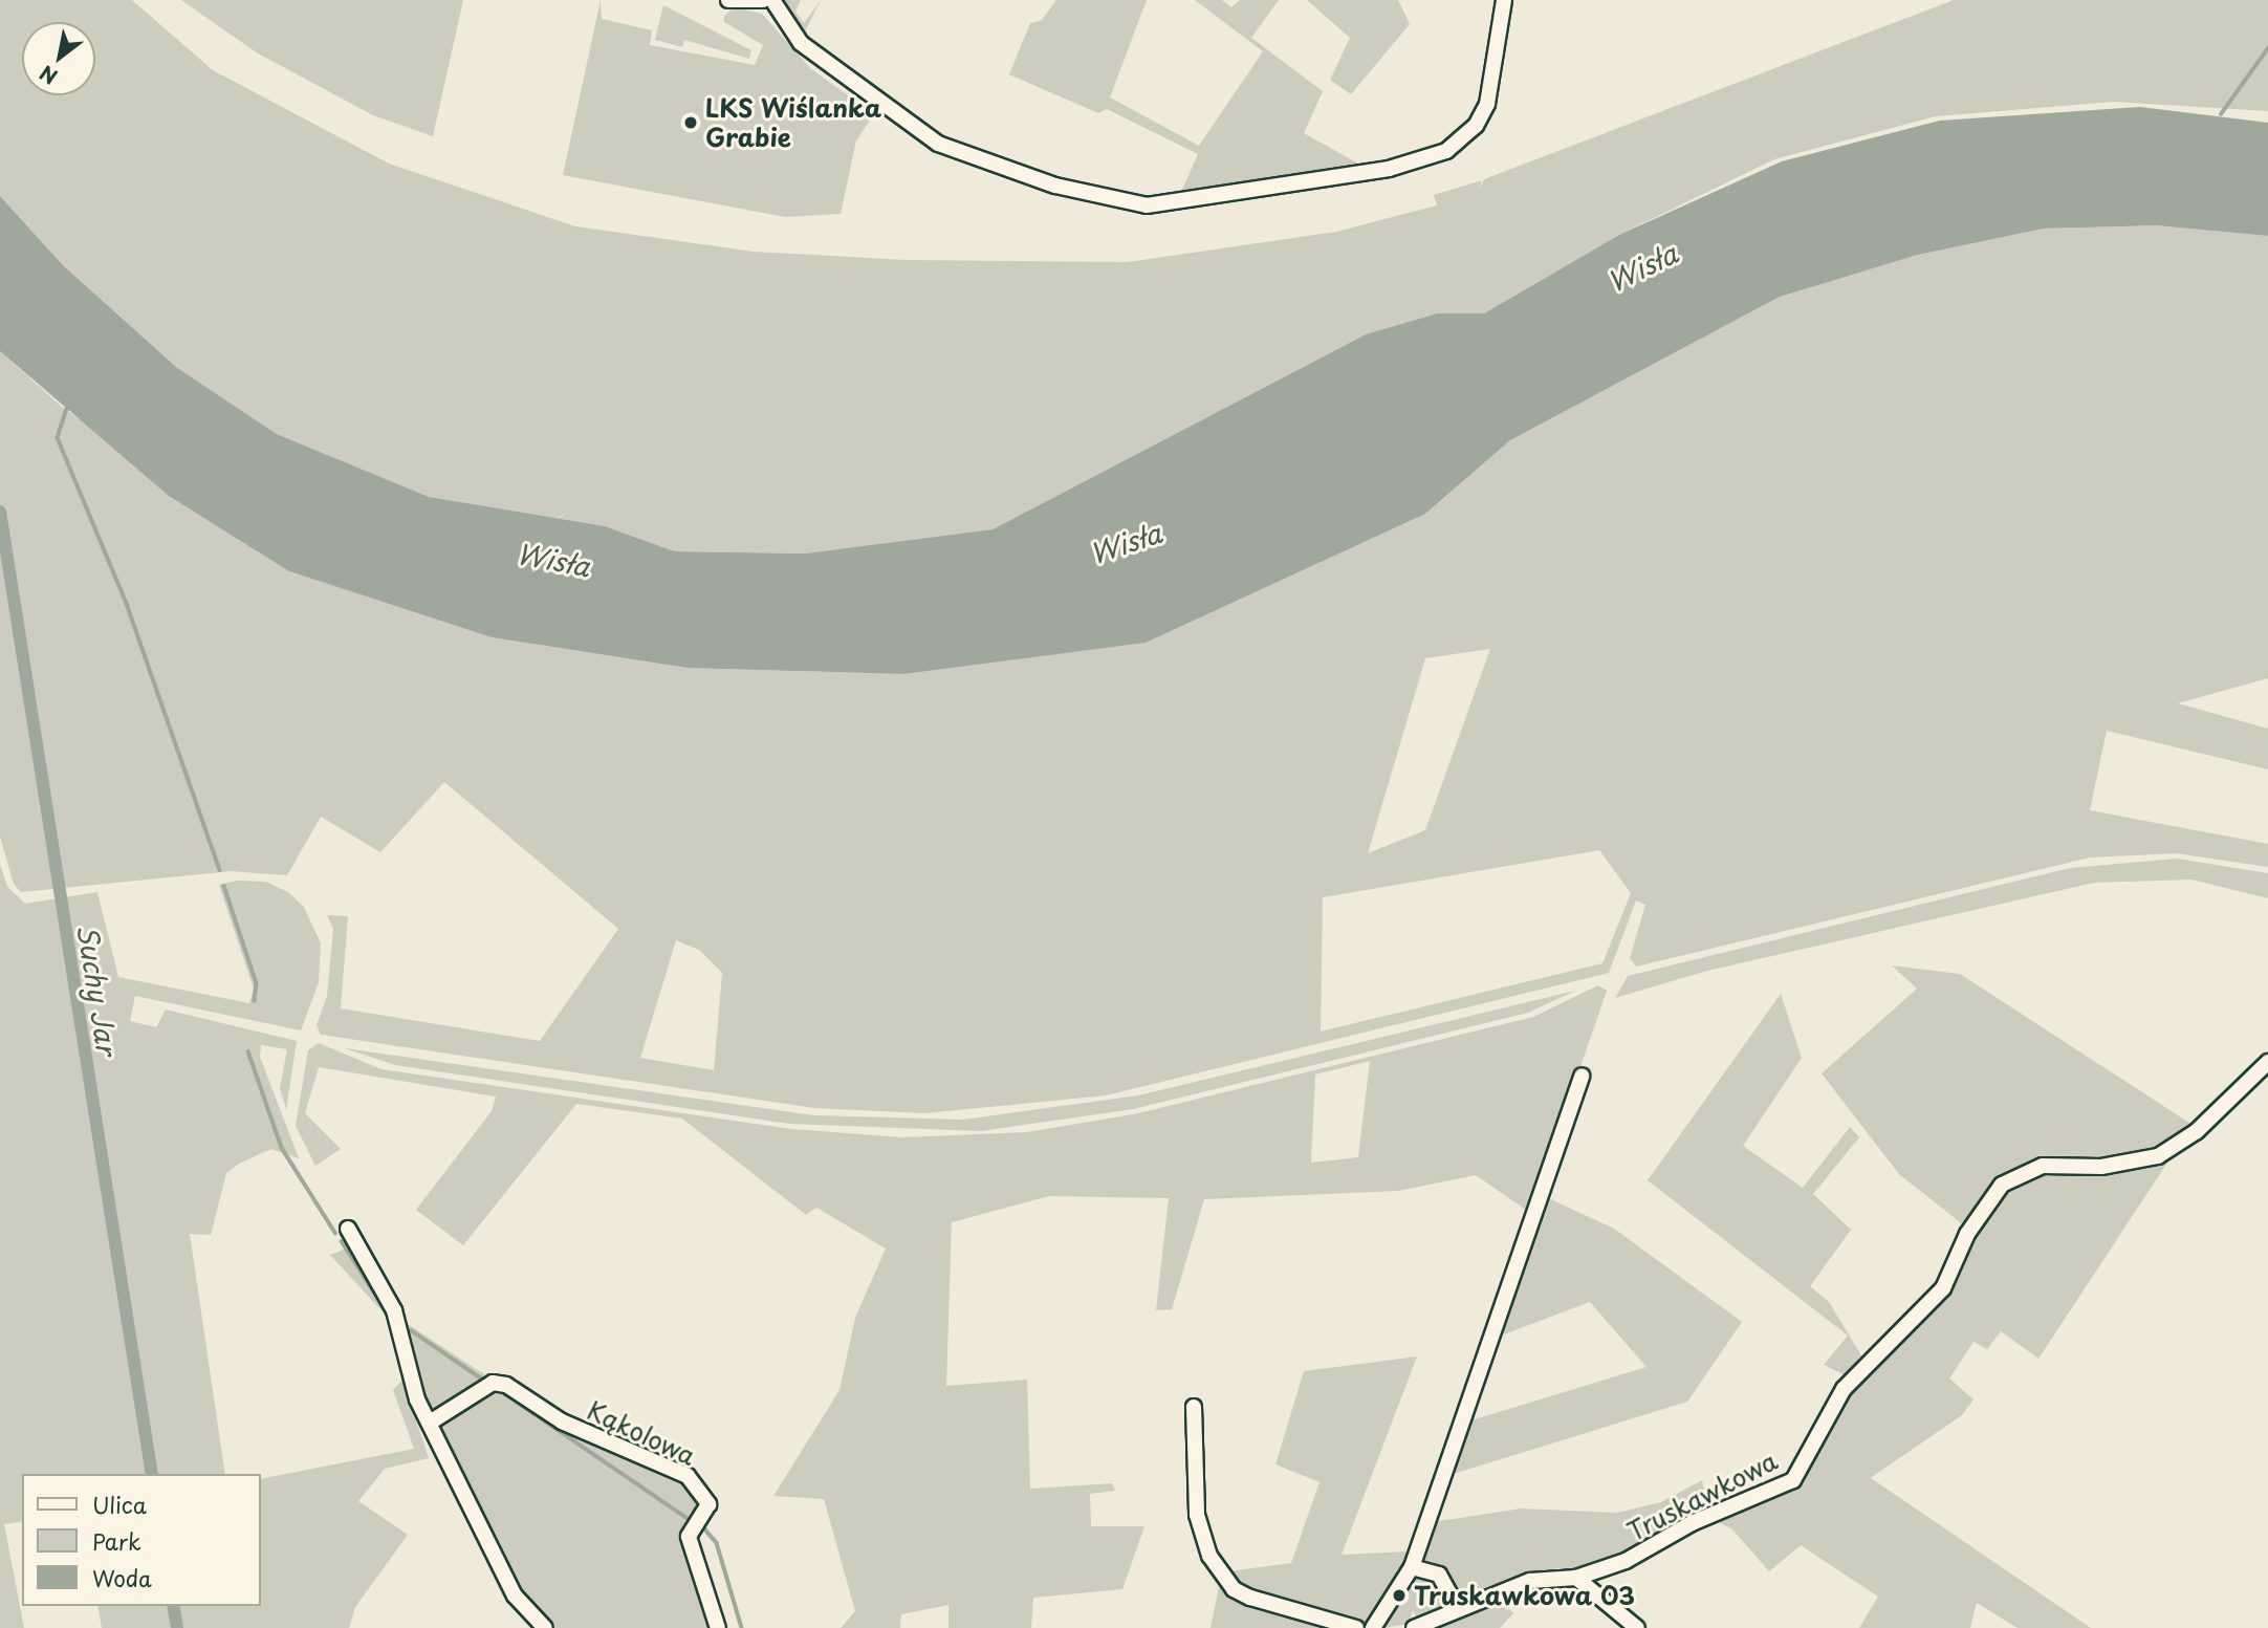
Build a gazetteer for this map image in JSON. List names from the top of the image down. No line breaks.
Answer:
{"streets":{"street":["Kąkolowa","Truskawkowa"]},"water":["Wisła","Suchy Jar"],"places":["LKS Wiślanka Grabie","Truskawkowa 03"],"legend":["Ulica","Park","Woda"],"north":"bottom left"}
